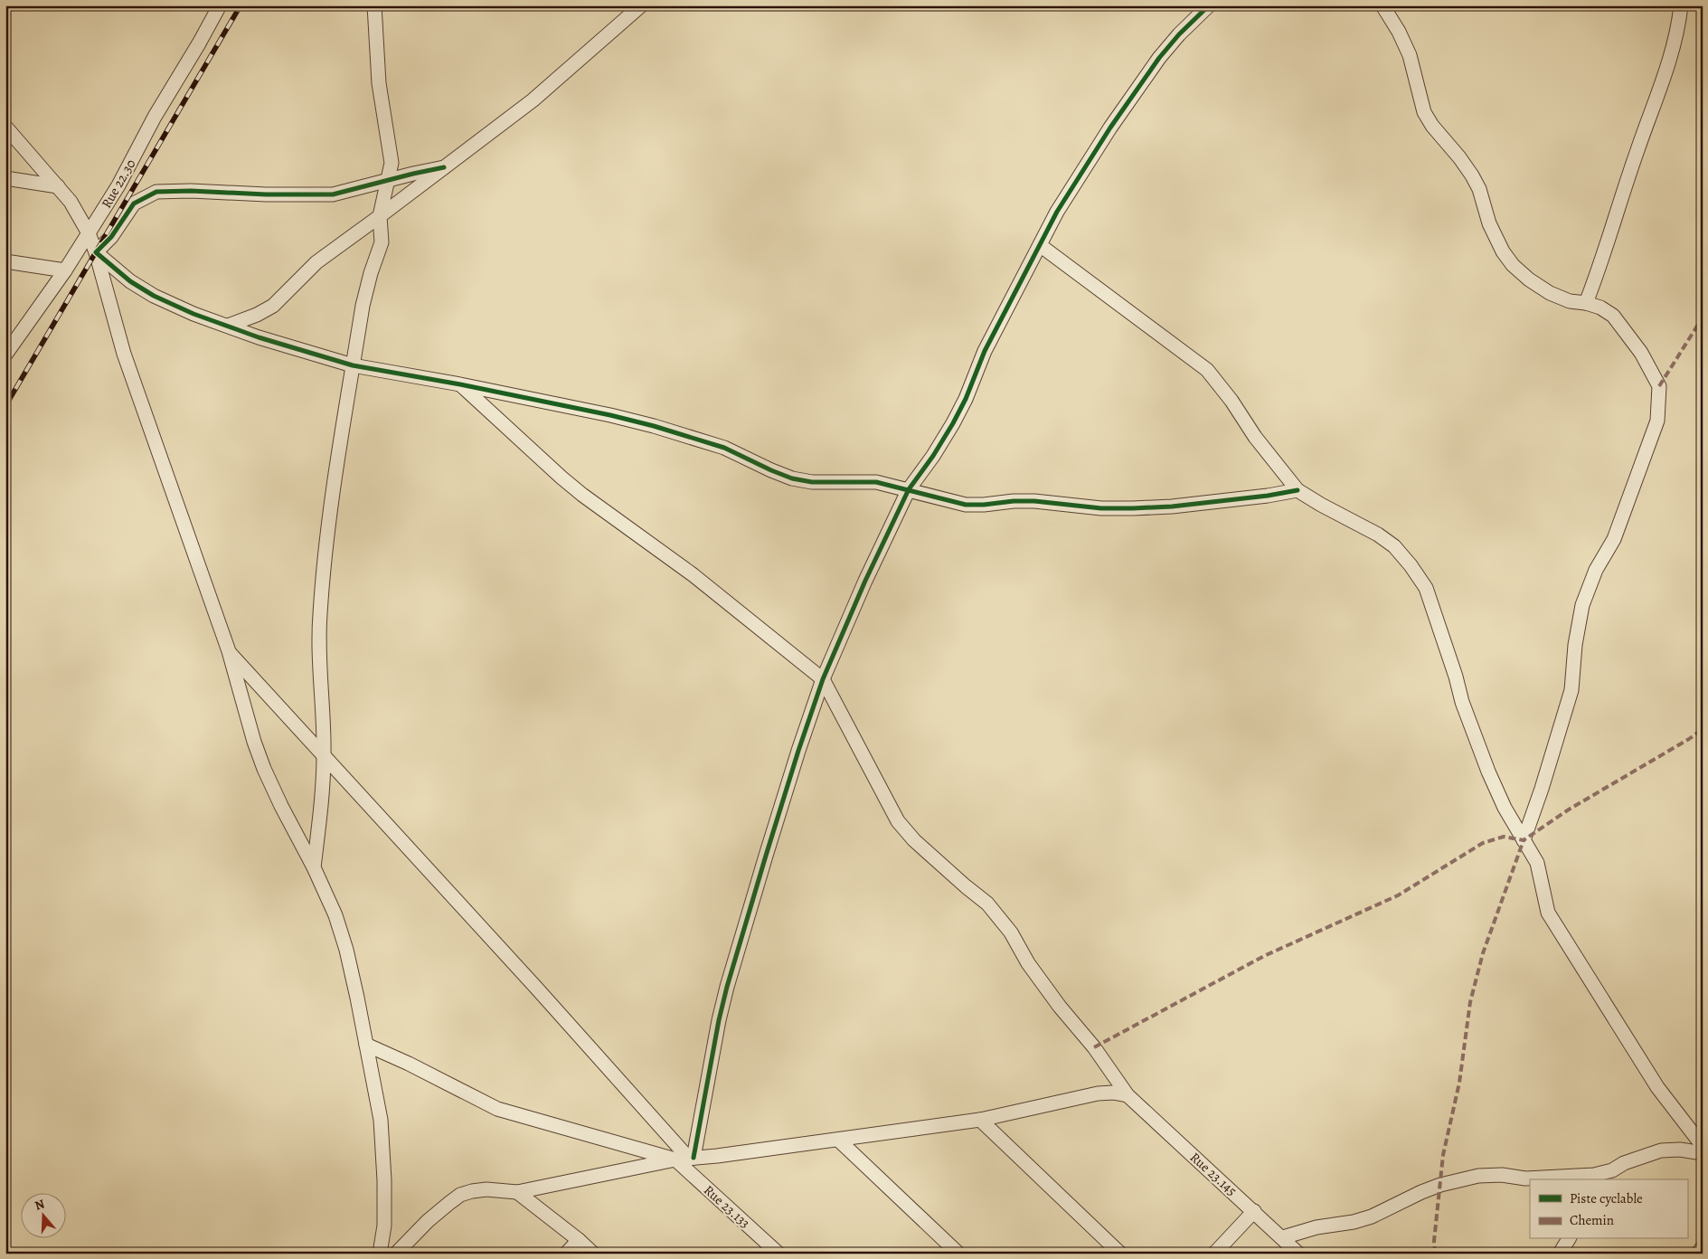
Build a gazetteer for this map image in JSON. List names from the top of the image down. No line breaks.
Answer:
{"streets":{"street":["Rue 22.30","Rue 23.145","Rue 23.133"]},"legend":["Piste cyclable","Chemin"],"north":"top"}
